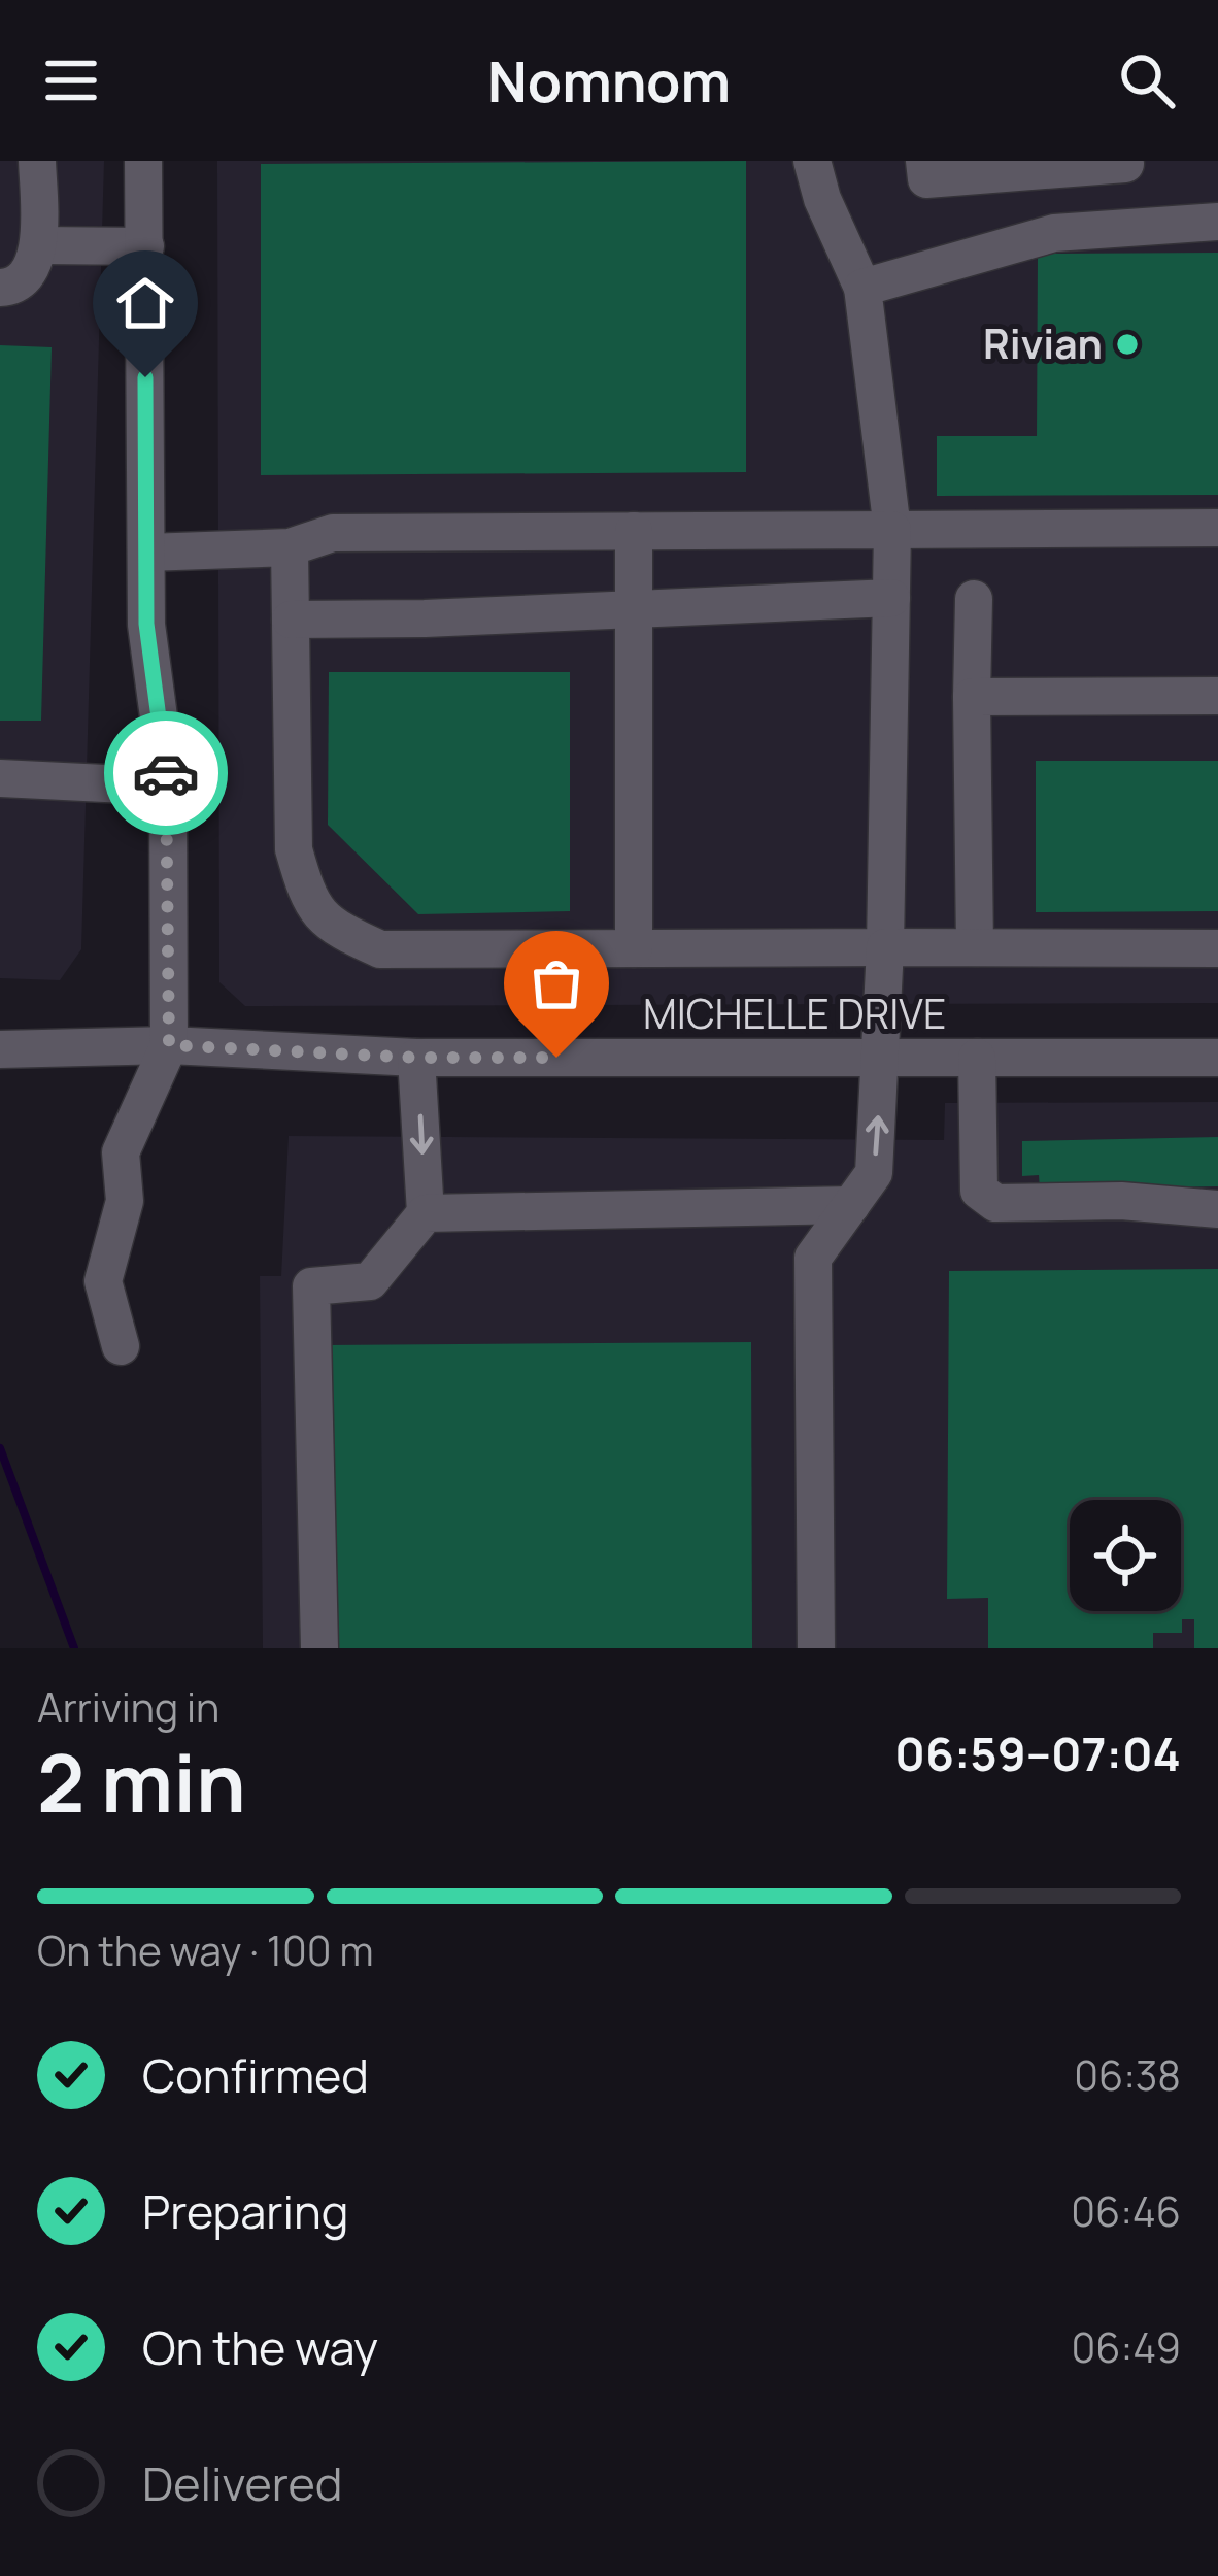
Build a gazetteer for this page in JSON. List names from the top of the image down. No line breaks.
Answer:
{"streets":{"street":["MICHELLE DRIVE"]},"places":["Rivian"],"page":{"header":"Nomnom","heading":["2 min","Arriving in","06:59–07:04"],"bar":"On the way · 100 m","list":[["Confirmed","06:38"],["Preparing","06:46"],["On the way","06:49"],"Delivered"]}}
